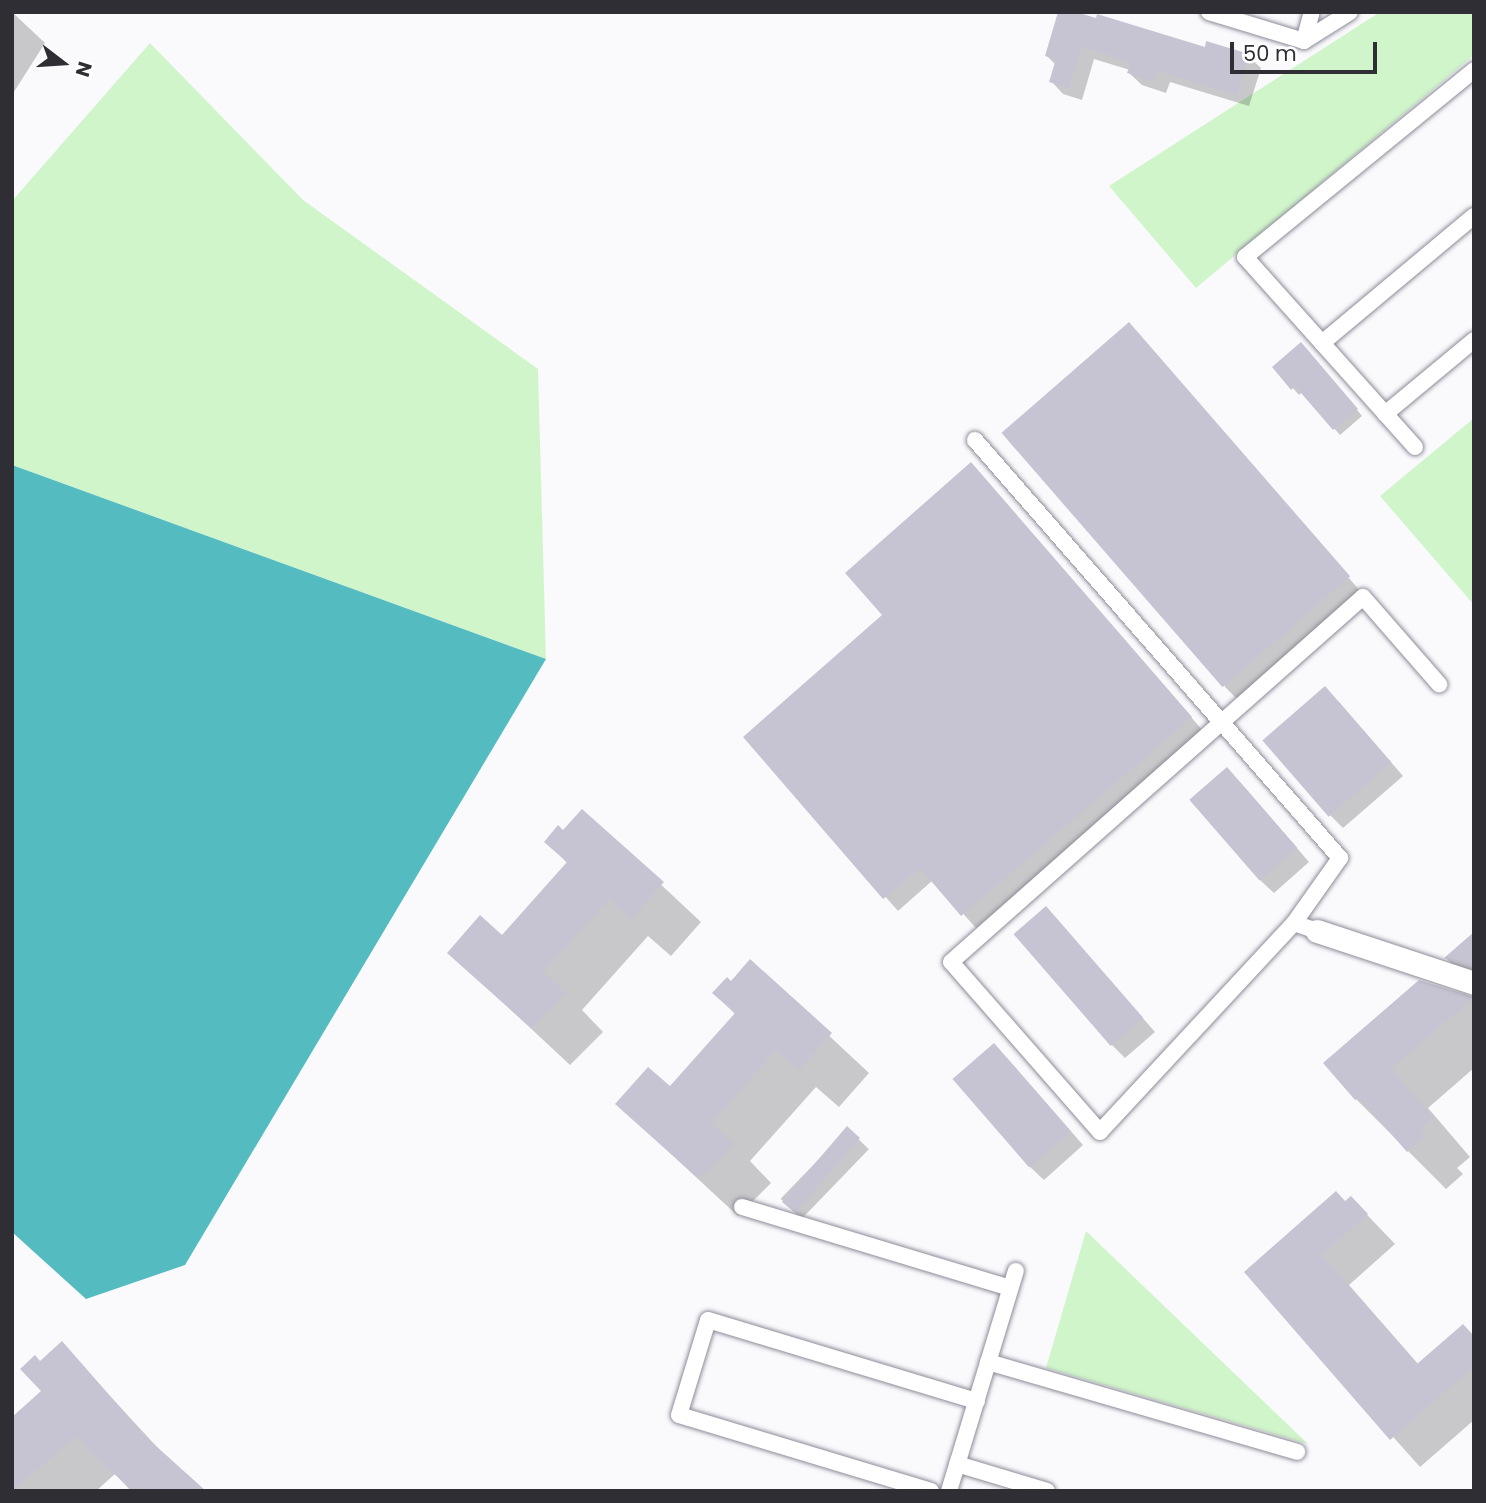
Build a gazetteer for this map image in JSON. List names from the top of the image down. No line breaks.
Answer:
{"scale_bar":"50 m","north":"right"}
